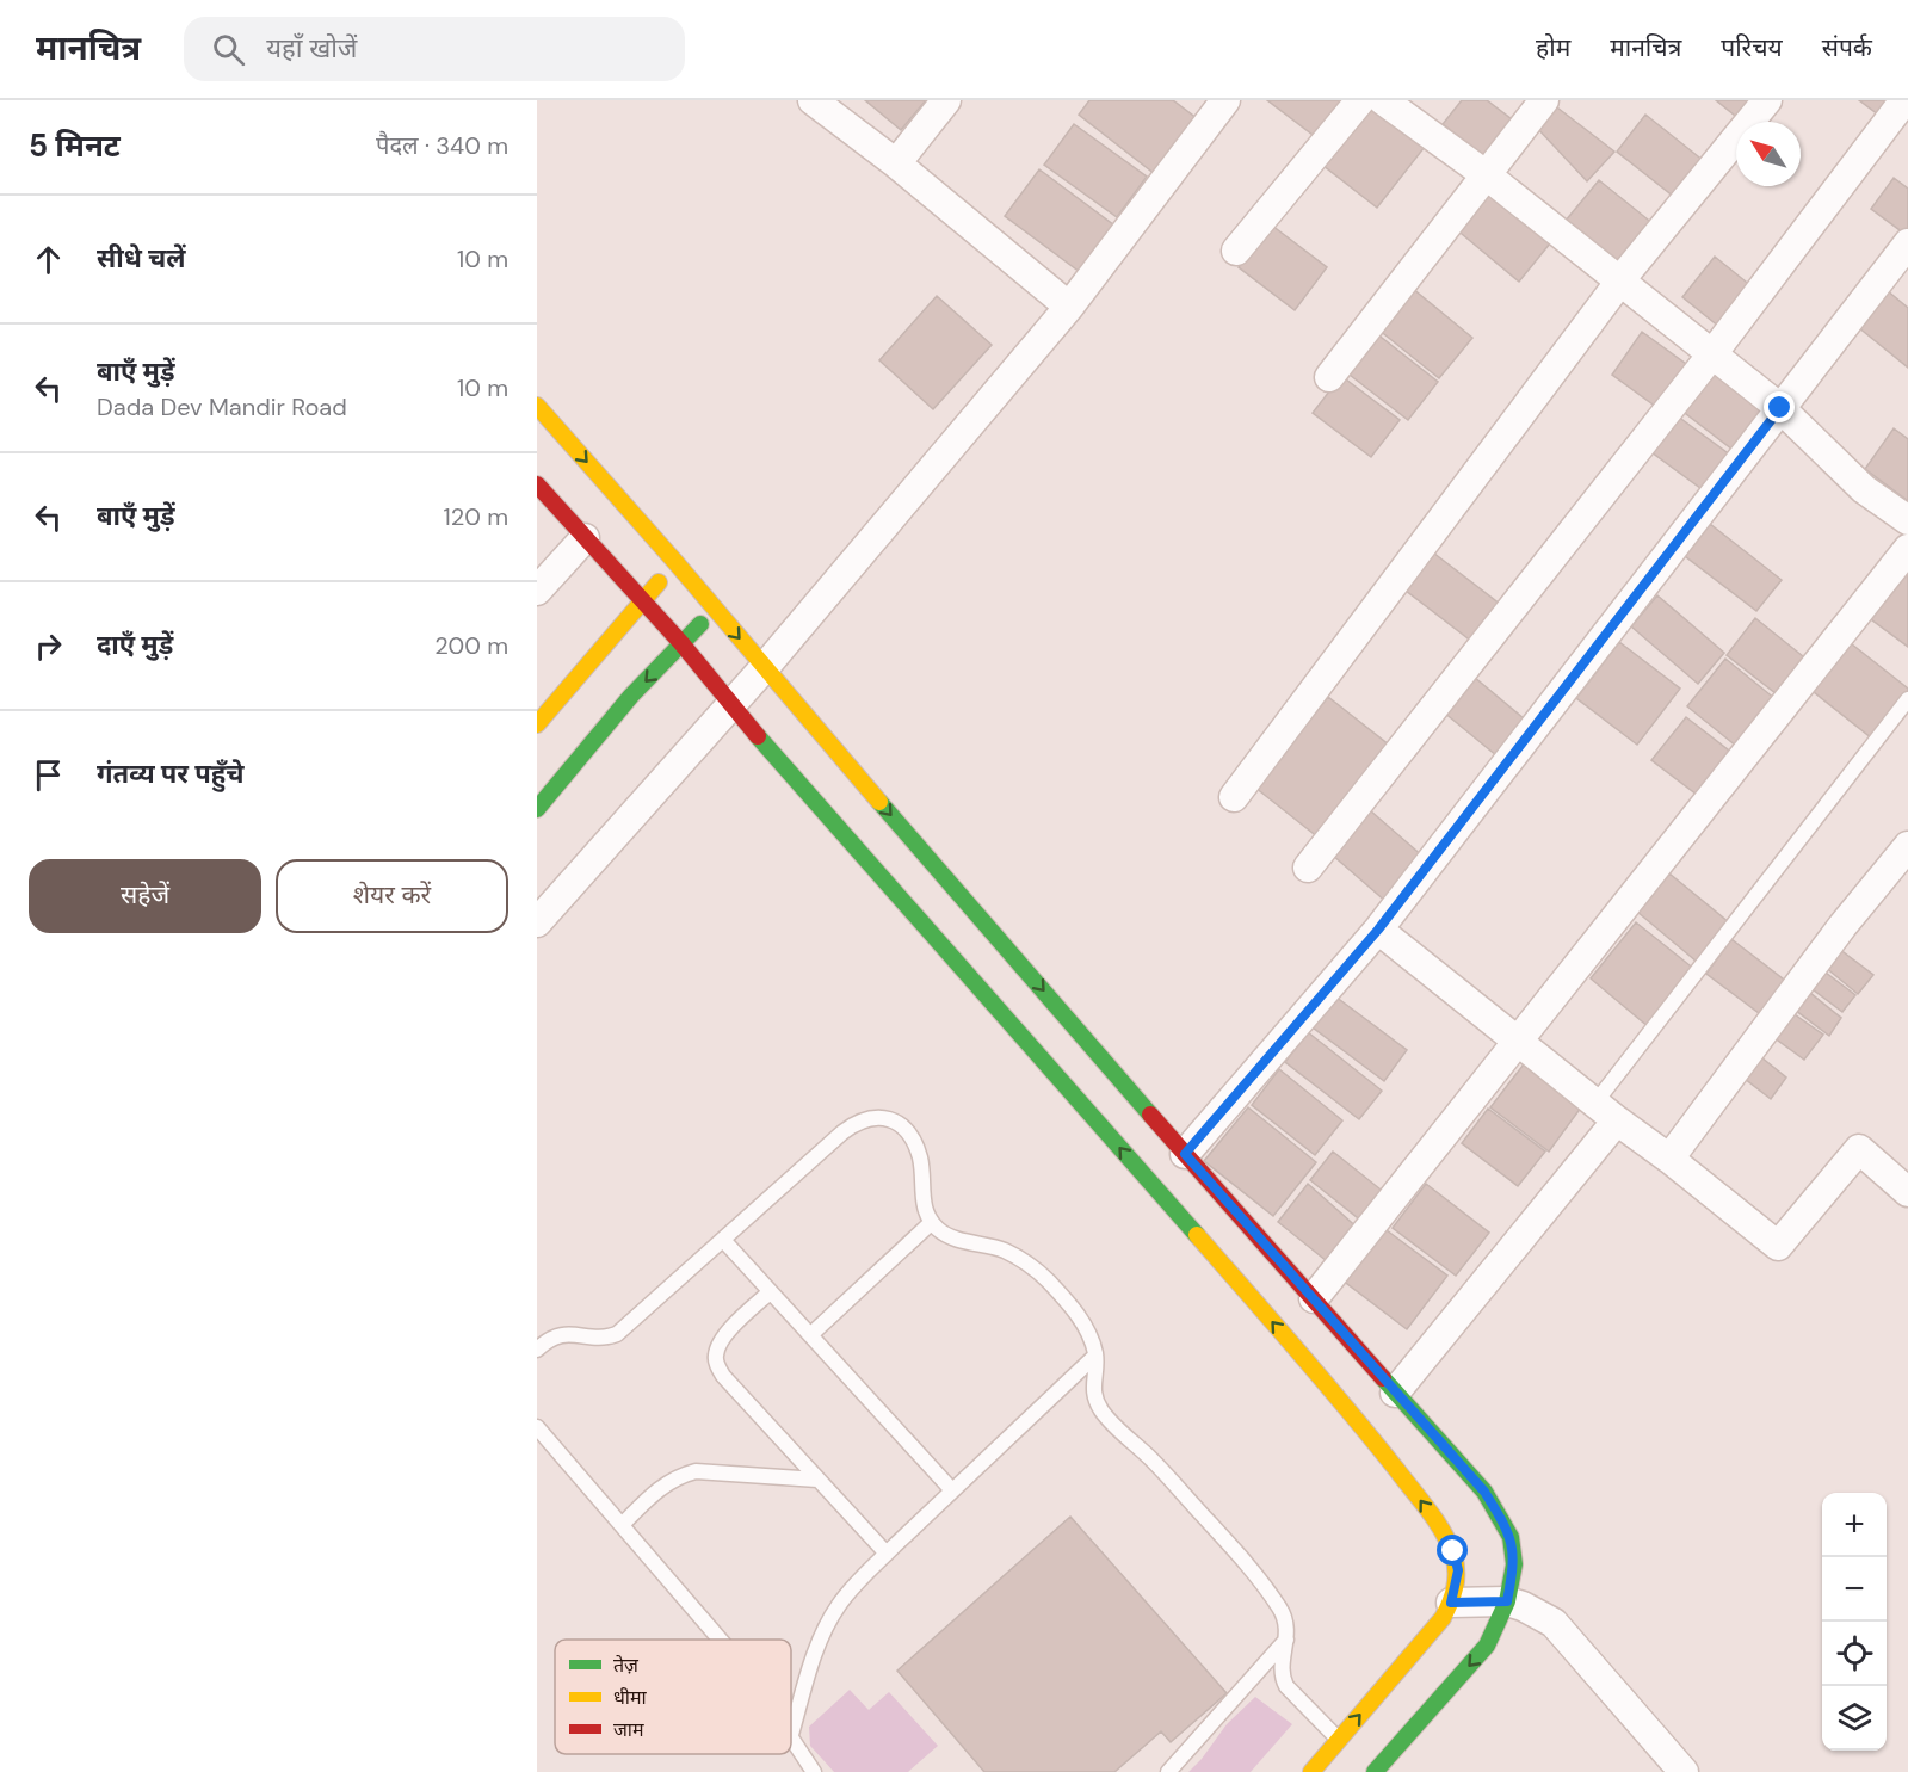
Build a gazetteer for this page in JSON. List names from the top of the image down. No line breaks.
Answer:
{"legend":["तेज़","धीमा","जाम"],"north":"top left","page":{"header":"मानचित्र","search":"यहाँ खोजें","nav":["होम","मानचित्र","परिचय","संपर्क"],"heading":["5 मिनट","पैदल · 340 m"],"list":[["सीधे चलें","10 m"],["बाएँ मुड़ें","Dada Dev Mandir Road","10 m"],["बाएँ मुड़ें","120 m"],["दाएँ मुड़ें","200 m"],"गंतव्य पर पहुँचे"],"buttons":["सहेजें","शेयर करें"],"map_buttons":["+","−"]}}
